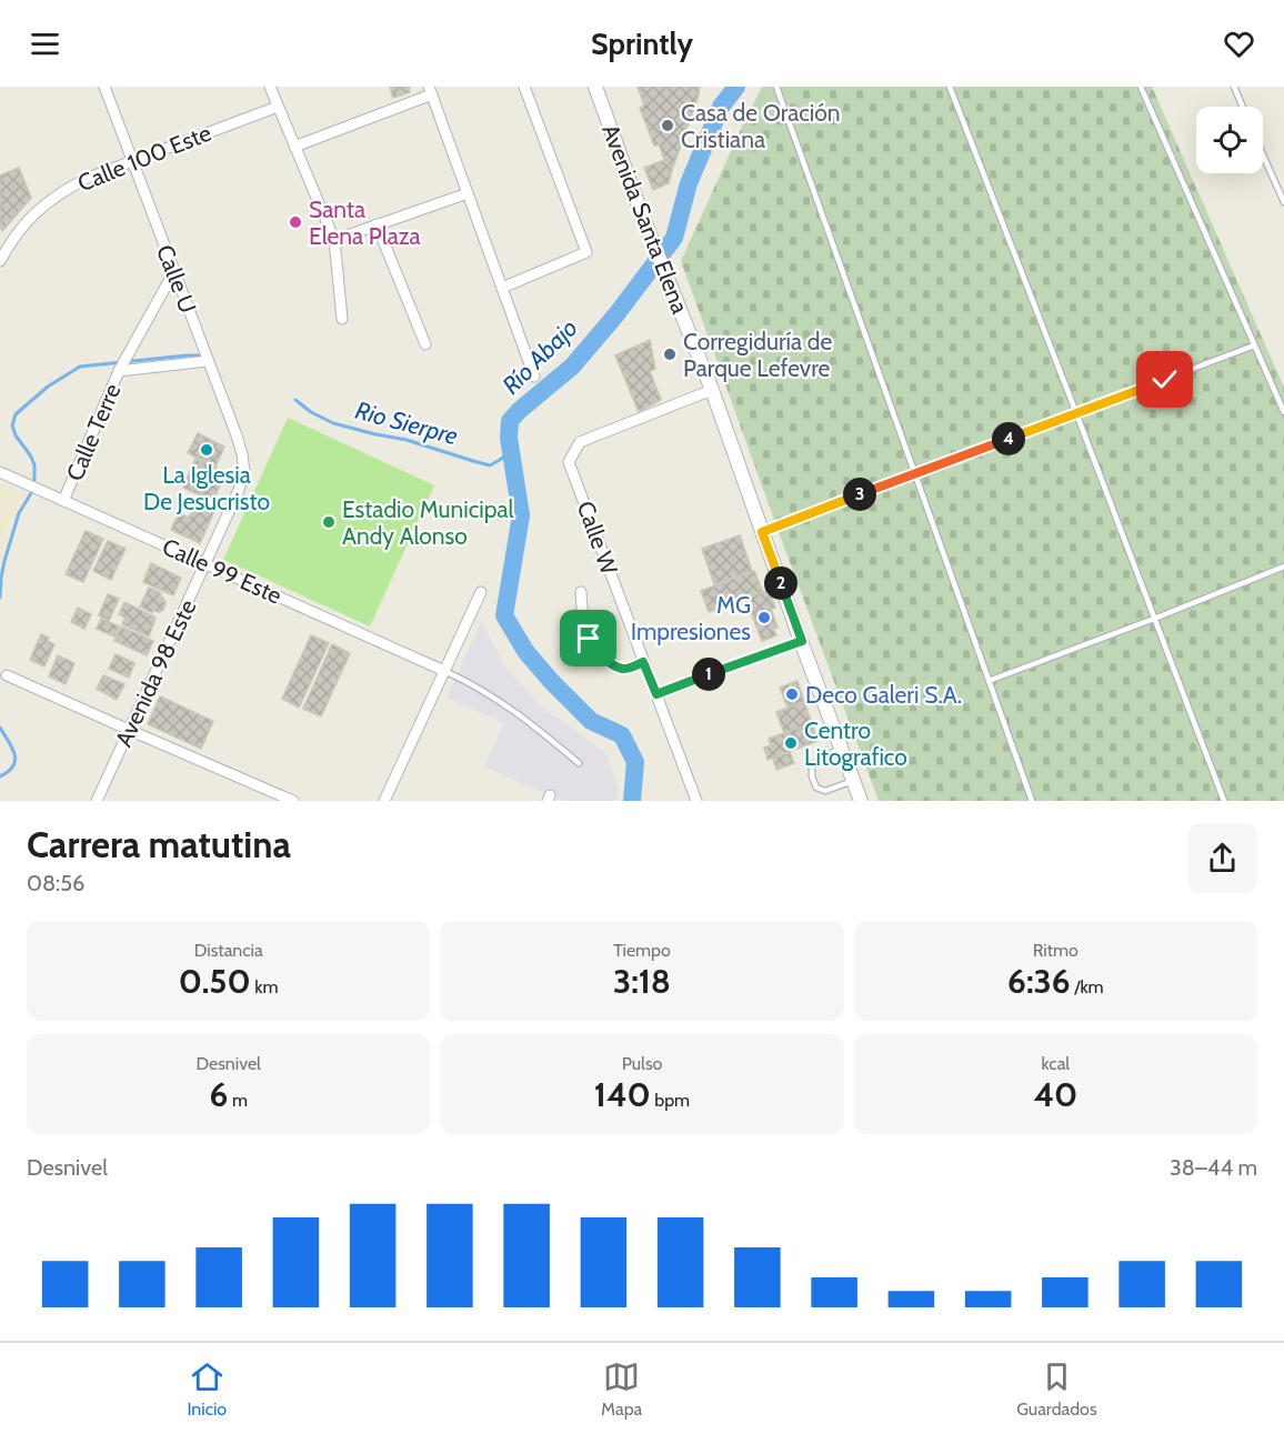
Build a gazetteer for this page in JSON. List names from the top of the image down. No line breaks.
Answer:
{"streets":{"street":["Calle 100 Este","Avenida Santa Elena","Calle U","Calle Terre","Calle W","Calle 99 Este","Avenida 98 Este"]},"crossings":[["Calle 100 Este","Calle U"],["Avenida Santa Elena","Calle W"],["Calle U","Calle Terre"],["Calle U","Avenida 98 Este"],["Calle Terre","Calle 99 Este"],["Calle 99 Este","Avenida 98 Este"]],"water":["Río Abajo","Rio Sierpre"],"places":["Casa de Oración Cristiana","Santa Elena Plaza","Corregiduría de Parque Lefevre","La Iglesia De Jesucristo","Estadio Municipal Andy Alonso","MG Impresiones","Deco Galeri S.A.","Centro Litografico"],"page":{"header":"Sprintly","pins":["4","3","2","1"],"heading":["Carrera matutina","08:56"],"stats":[["Distancia","0.50 km"],["Tiempo","3:18"],["Ritmo","6:36 /km"],["Desnivel","6 m"],["Pulso","140 bpm"],["kcal","40"]],"chart":["Desnivel","38–44 m"],"tabs":["Inicio","Mapa","Guardados"]}}
